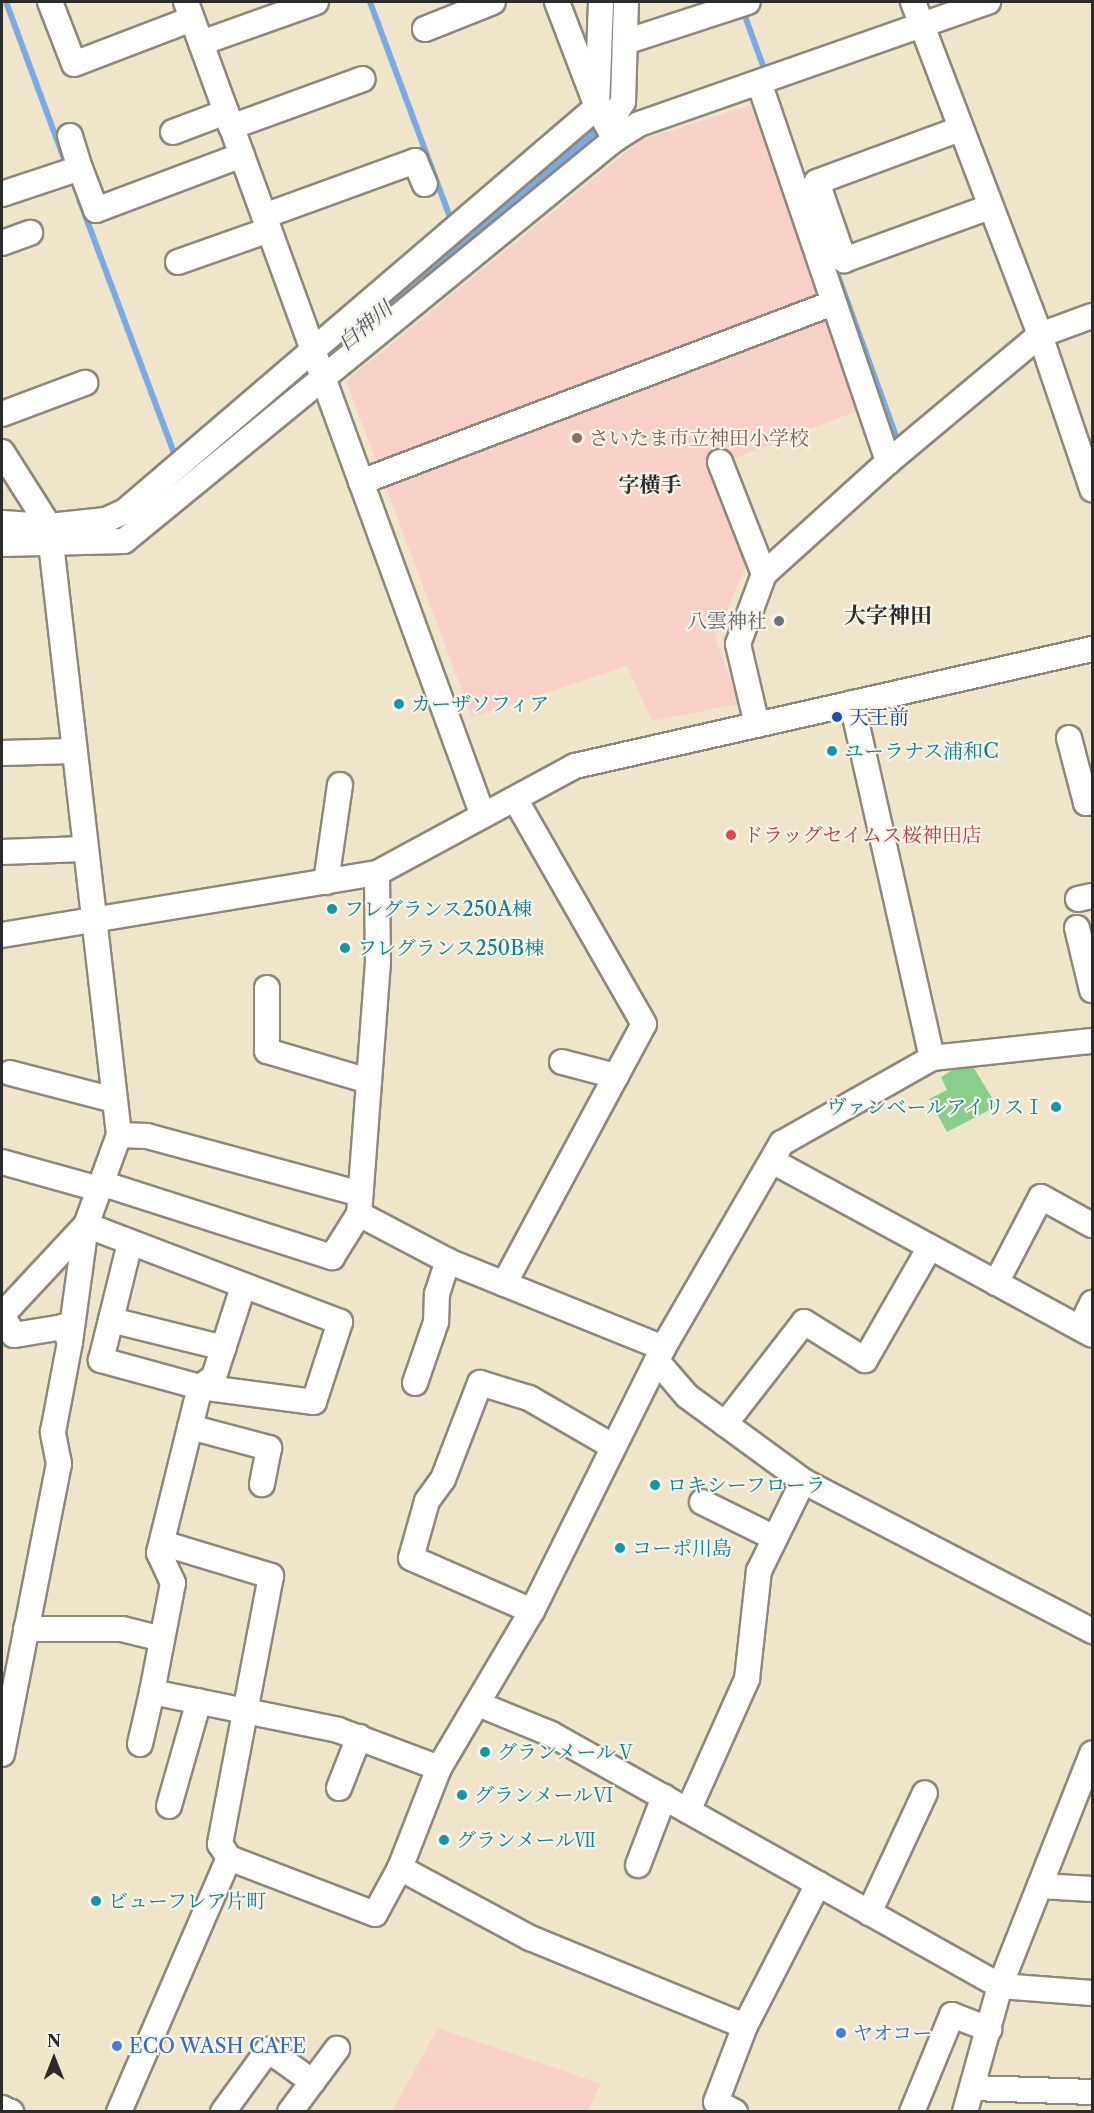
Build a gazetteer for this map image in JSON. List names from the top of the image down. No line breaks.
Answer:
{"districts":["字横手","大字神田"],"water":["白神川"],"places":["さいたま市立神田小学校","八雲神社","カーザソフィア","天王前","ユーラナス浦和C","ドラッグセイムス桜神田店","フレグランス250A棟","フレグランス250B棟","ヴァンベールアイリスⅠ","ロキシーフローラ","コーポ川島","グランメールⅤ","グランメールⅥ","グランメールⅦ","ビューフレア片町","ヤオコー","ECO WASH CAFE"],"north":"top"}
